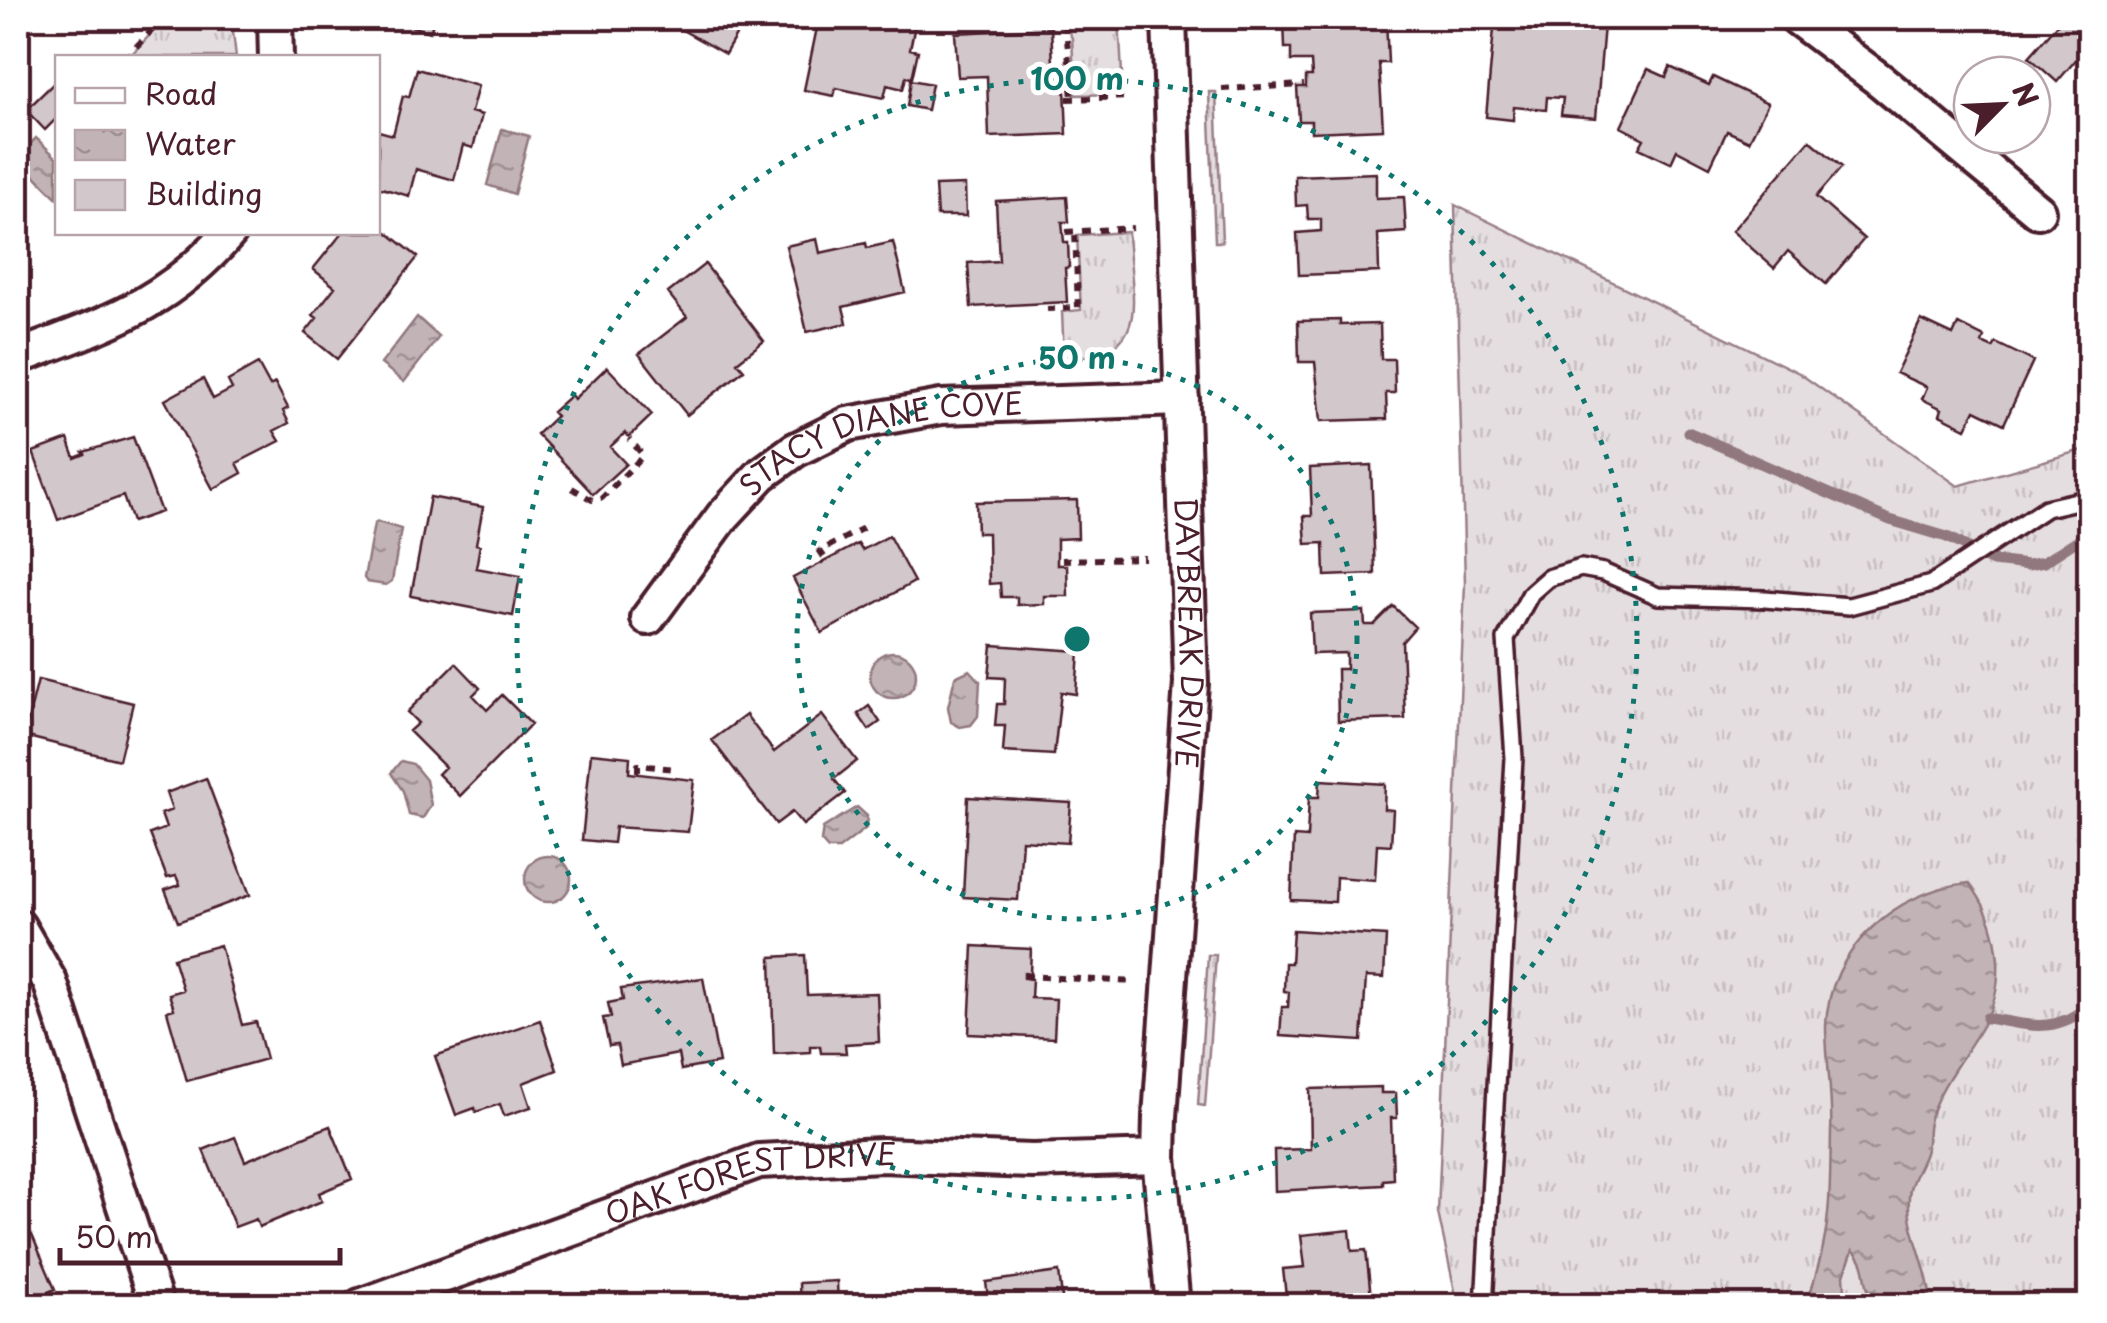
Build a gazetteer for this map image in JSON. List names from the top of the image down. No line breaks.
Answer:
{"streets":{"street":["STACY DIANE COVE","DAYBREAK DRIVE","OAK FOREST DRIVE"]},"crossings":[["STACY DIANE COVE","DAYBREAK DRIVE"],["DAYBREAK DRIVE","OAK FOREST DRIVE"]],"legend":["Road","Water","Building"],"scale_bar":"50 m","north":"top right","rings":["100 m","50 m"]}
